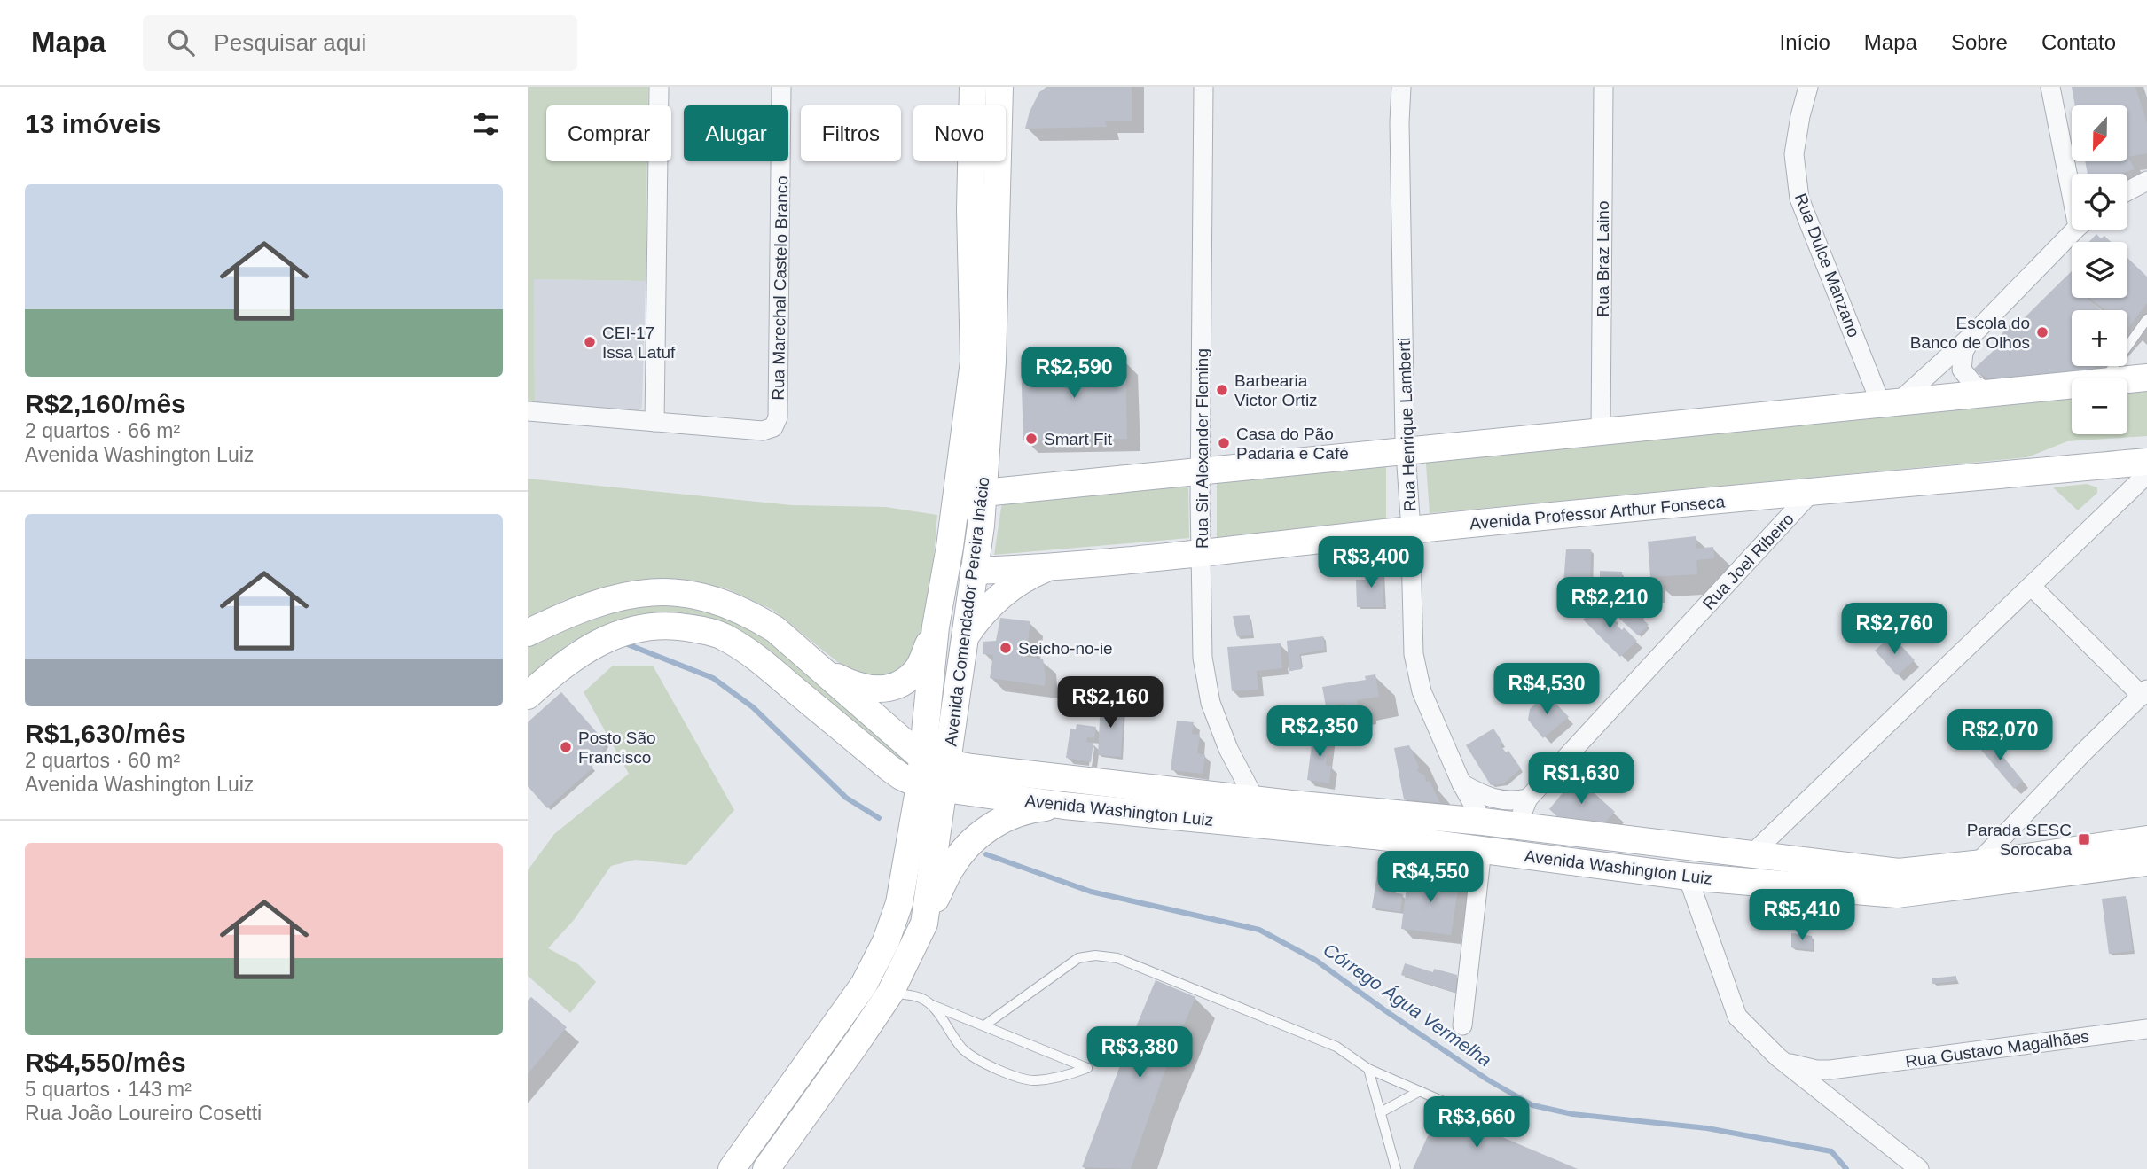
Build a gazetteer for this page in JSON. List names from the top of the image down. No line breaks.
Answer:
{"streets":{"main road":["Avenida Professor Arthur Fonseca","Avenida Comendador Pereira Inácio","Avenida Washington Luiz"],"street":["Rua Braz Laino","Rua Dulce Manzano","Rua Marechal Castelo Branco","Rua Henrique Lamberti","Rua Sir Alexander Fleming","Rua Joel Ribeiro","Rua Gustavo Magalhães"]},"crossings":[["Rua Henrique Lamberti","Avenida Professor Arthur Fonseca"],["Rua Henrique Lamberti","Avenida Washington Luiz"],["Rua Sir Alexander Fleming","Avenida Professor Arthur Fonseca"],["Rua Sir Alexander Fleming","Avenida Washington Luiz"],["Avenida Professor Arthur Fonseca","Rua Joel Ribeiro"],["Avenida Professor Arthur Fonseca","Avenida Comendador Pereira Inácio"],["Rua Joel Ribeiro","Avenida Washington Luiz"],["Avenida Comendador Pereira Inácio","Avenida Washington Luiz"]],"water":["Córrego Água Vermelha"],"places":{"other":["Escola do Banco de Olhos","CEI-17 Issa Latuf","Barbearia Victor Ortiz","Smart Fit","Casa do Pão Padaria e Café","Seicho-no-ie","Posto São Francisco"],"transit":["Parada SESC Sorocaba"]},"north":"bottom","page":{"header":"Mapa","search":"Pesquisar aqui","nav":["Início","Mapa","Sobre","Contato"],"heading":"13 imóveis","map_buttons":["+","−"],"chip":["Comprar","Alugar","Filtros","Novo"],"list":[{"name":"R$2,160/mês","note":"2 quartos · 66 m² · Avenida Washington Luiz"},{"name":"R$1,630/mês","note":"2 quartos · 60 m² · Avenida Washington Luiz"},{"name":"R$4,550/mês","note":"5 quartos · 143 m² · Rua João Loureiro Cosetti"}],"price":["R$2,590","R$3,400","R$2,210","R$2,760","R$4,530","R$2,160","R$2,350","R$2,070","R$1,630","R$4,550","R$5,410","R$3,380","R$3,660"]}}
